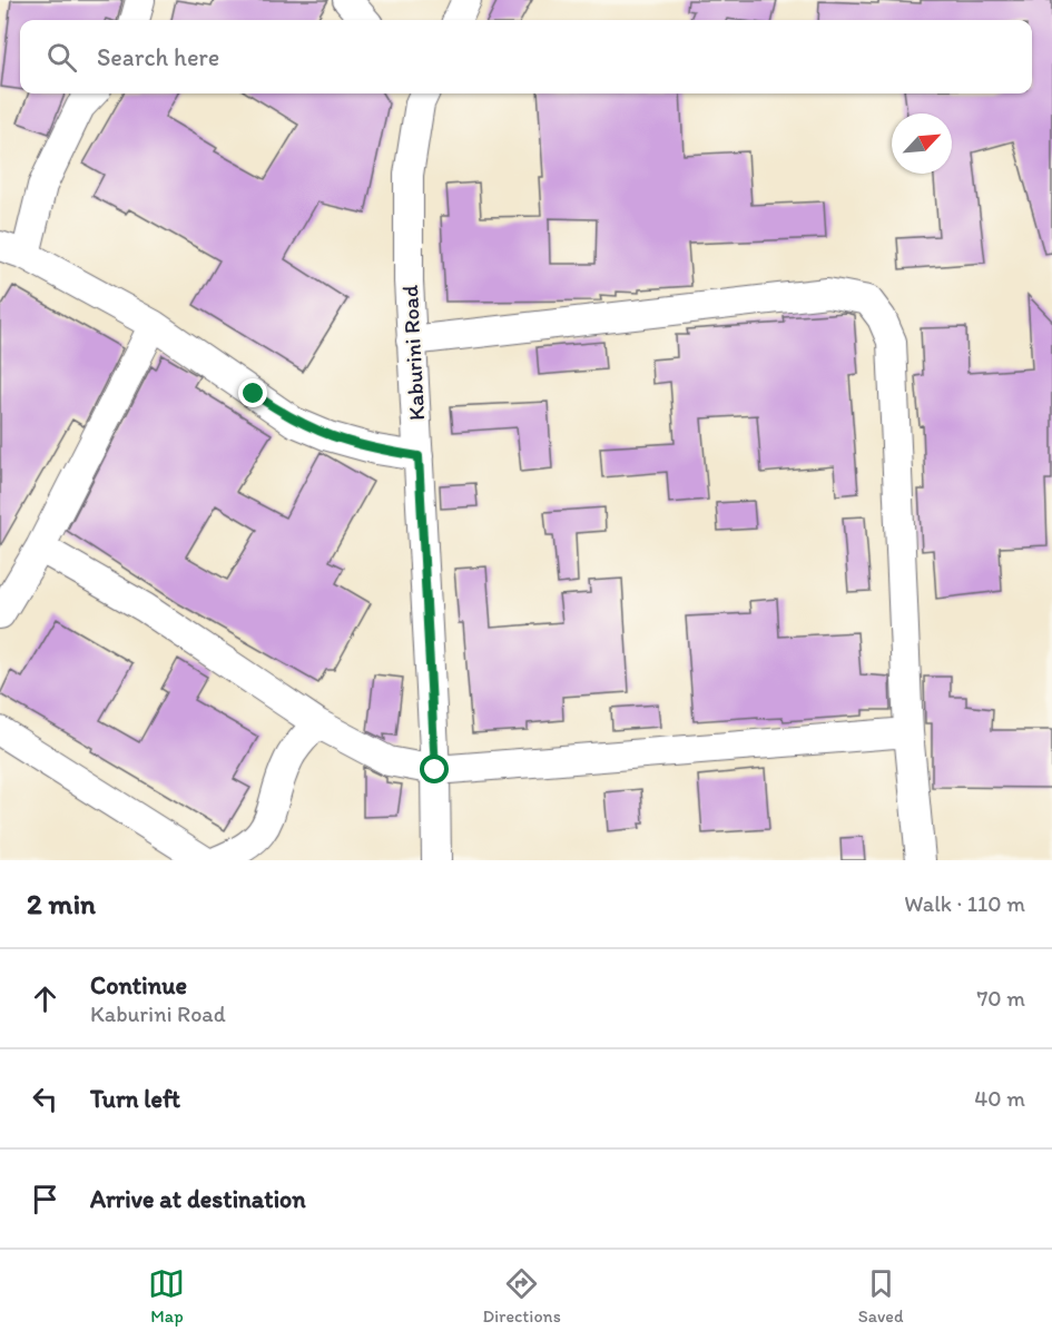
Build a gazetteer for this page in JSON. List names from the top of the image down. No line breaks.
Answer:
{"streets":{"street":["Kaburini Road"]},"north":"top right","page":{"search":"Search here","heading":["2 min","Walk · 110 m"],"list":[["Continue","Kaburini Road","70 m"],["Turn left","40 m"],"Arrive at destination"],"nav":["Map","Directions","Saved"]}}
